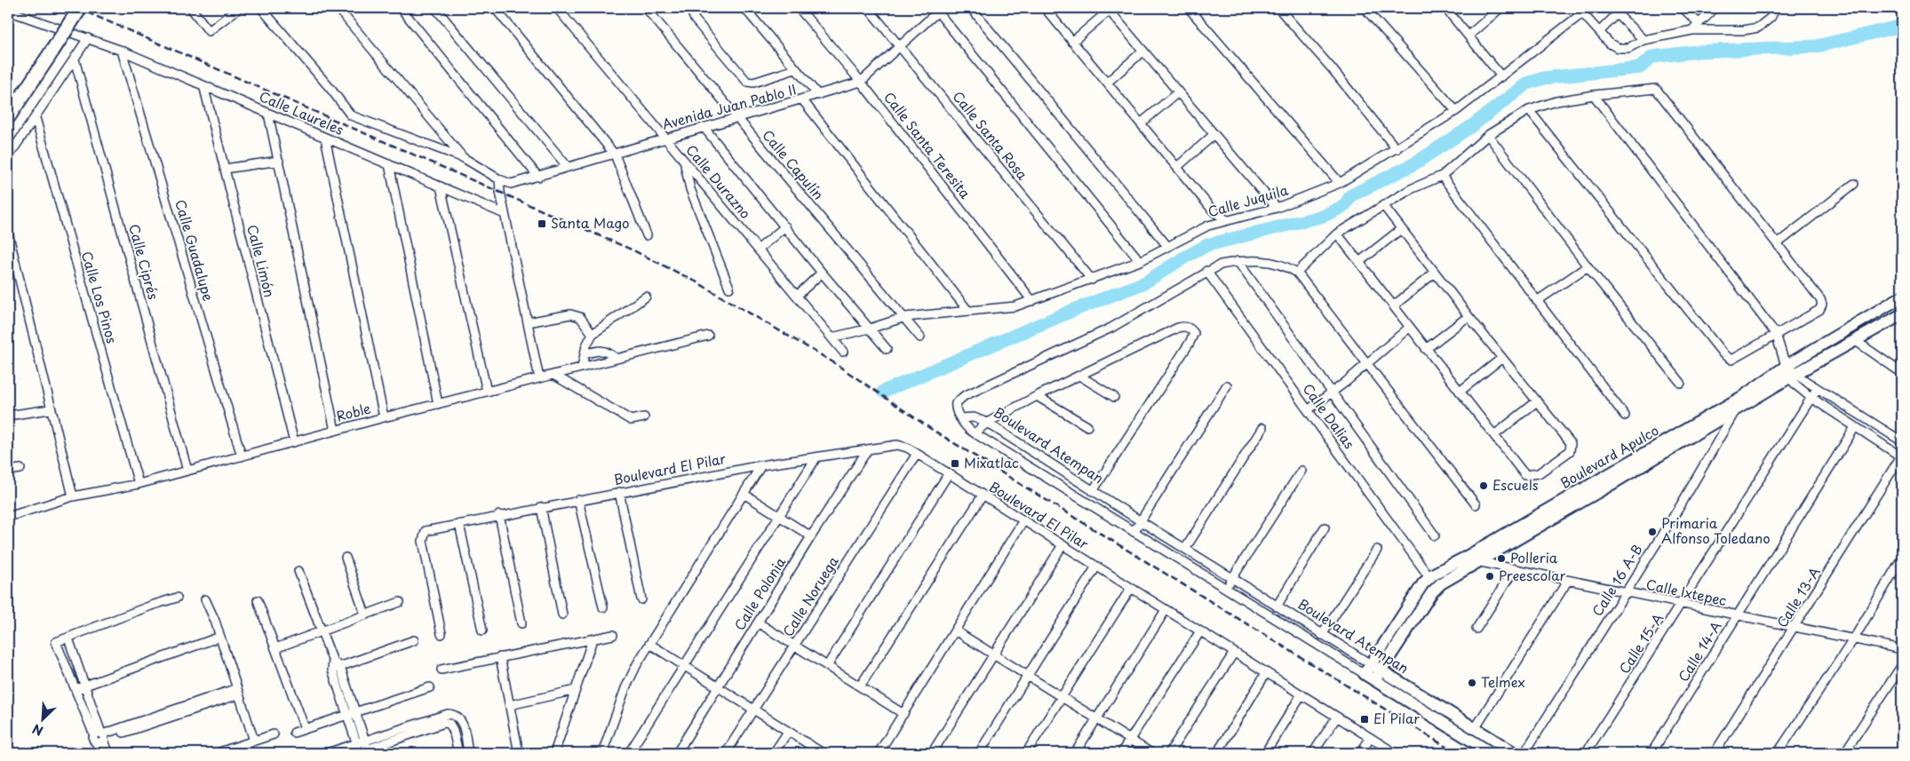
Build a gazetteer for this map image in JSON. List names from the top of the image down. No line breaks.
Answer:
{"streets":{"street":["Avenida Juan Pablo II","Calle Laureles","Calle Santa Rosa","Calle Santa Teresita","Calle Capulín","Calle Durazno","Calle Juquila","Calle Guadalupe","Calle Limón","Calle Ciprés","Calle Los Pinos","Roble","Calle Dalias","Boulevard Atempan","Boulevard Apulco","Boulevard El Pilar","Calle 16 A-B","Calle Ixtepec","Calle Polonia","Calle Noruega","Calle 13-A","Calle 15-A","Calle 14-A"]},"crossings":[["Avenida Juan Pablo II","Calle Laureles"],["Avenida Juan Pablo II","Calle Santa Rosa"],["Avenida Juan Pablo II","Calle Santa Teresita"],["Avenida Juan Pablo II","Calle Capulín"],["Avenida Juan Pablo II","Calle Durazno"],["Calle Laureles","Calle Guadalupe"],["Calle Laureles","Calle Limón"],["Calle Santa Rosa","Calle Juquila"],["Calle Santa Teresita","Calle Juquila"],["Calle Capulín","Calle Juquila"],["Calle Durazno","Calle Juquila"],["Calle Guadalupe","Roble"],["Calle Limón","Roble"],["Calle Ciprés","Roble"],["Calle Los Pinos","Roble"],["Calle Dalias","Boulevard Apulco"],["Boulevard Atempan","Boulevard Apulco"],["Boulevard Apulco","Calle 16 A-B"],["Boulevard Apulco","Calle Ixtepec"],["Boulevard El Pilar","Calle Polonia"],["Boulevard El Pilar","Calle Noruega"],["Calle 16 A-B","Calle Ixtepec"],["Calle Ixtepec","Calle 13-A"],["Calle Ixtepec","Calle 15-A"],["Calle Ixtepec","Calle 14-A"]],"places":{"transit":["Santa Mago","Mixatlac","El Pilar"],"other":["Escuels","Primaria Alfonso Toledano","Polleria","Preescolar","Telmex"]},"north":"bottom left"}
